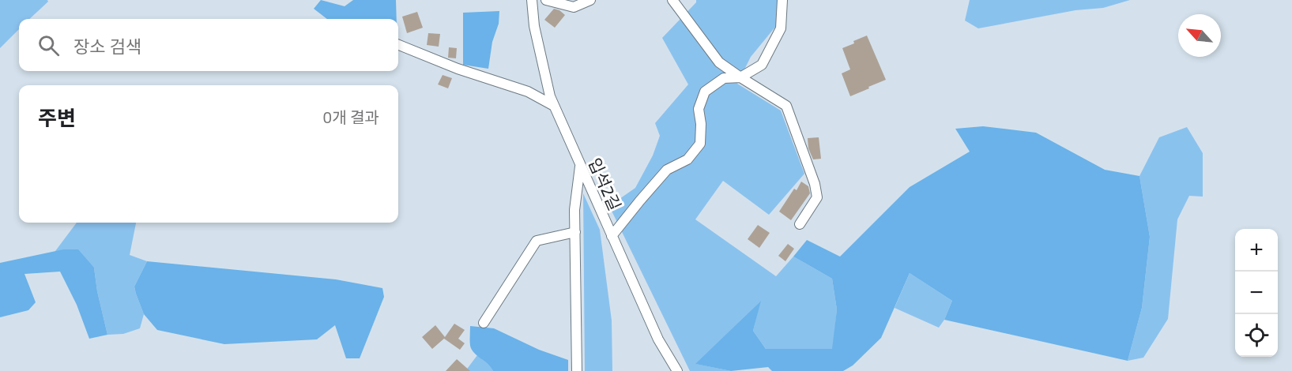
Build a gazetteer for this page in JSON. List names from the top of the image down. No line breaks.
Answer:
{"streets":{"street":["입석2길"]},"north":"top left","page":{"search":"장소 검색","heading":["주변","0개 결과"],"map_buttons":["+","−"]}}
